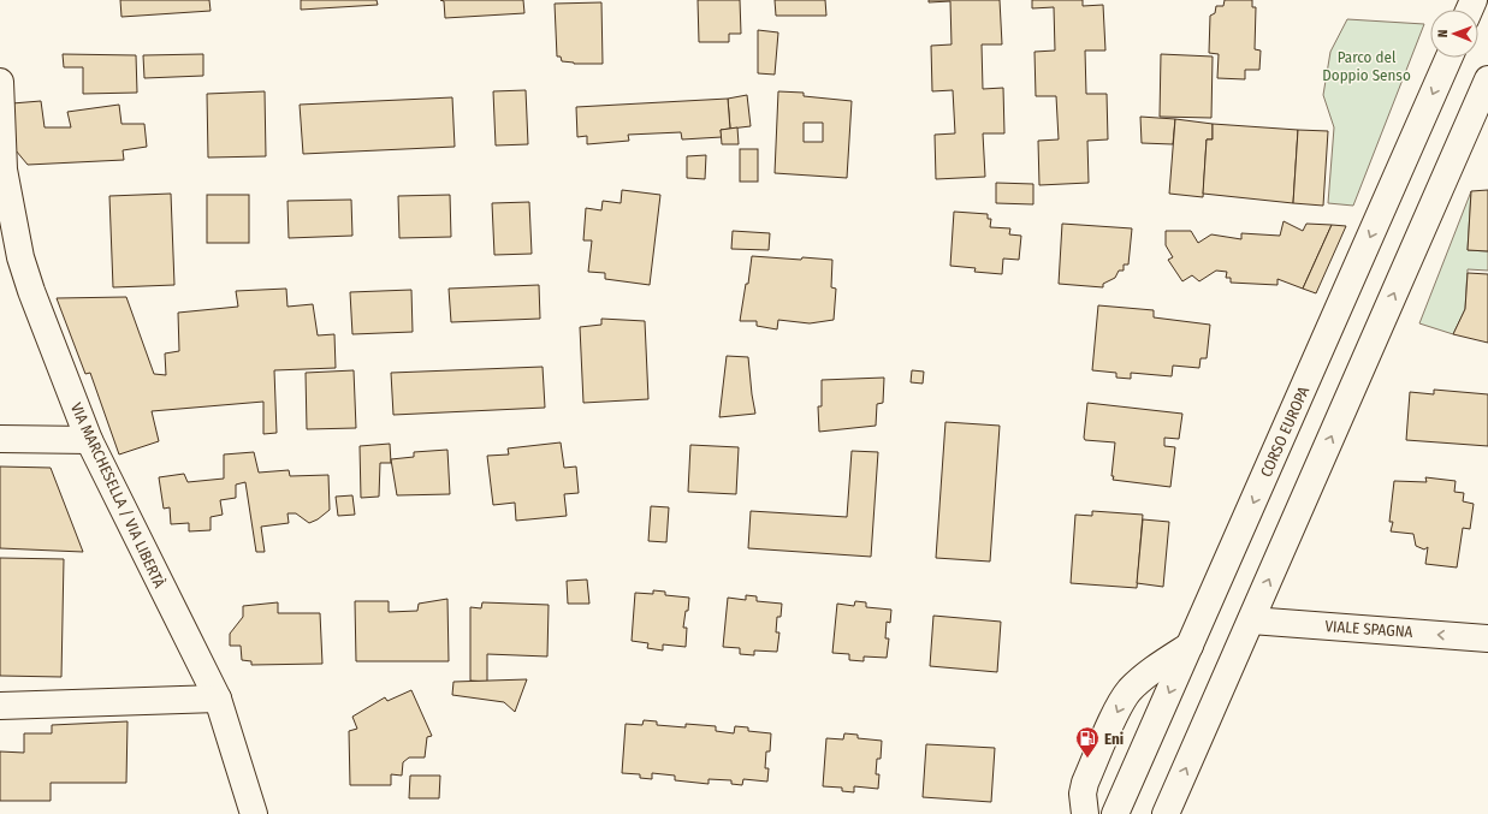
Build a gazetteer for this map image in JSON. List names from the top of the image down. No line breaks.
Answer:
{"streets":{"main road":["CORSO EUROPA","VIA MARCHESELLA / VIA LIBERTÀ","VIALE SPAGNA"]},"one_way":["VIALE SPAGNA"],"parks":["Parco del Doppio Senso"],"places":{"fuel station":["Eni"]},"north":"left"}
